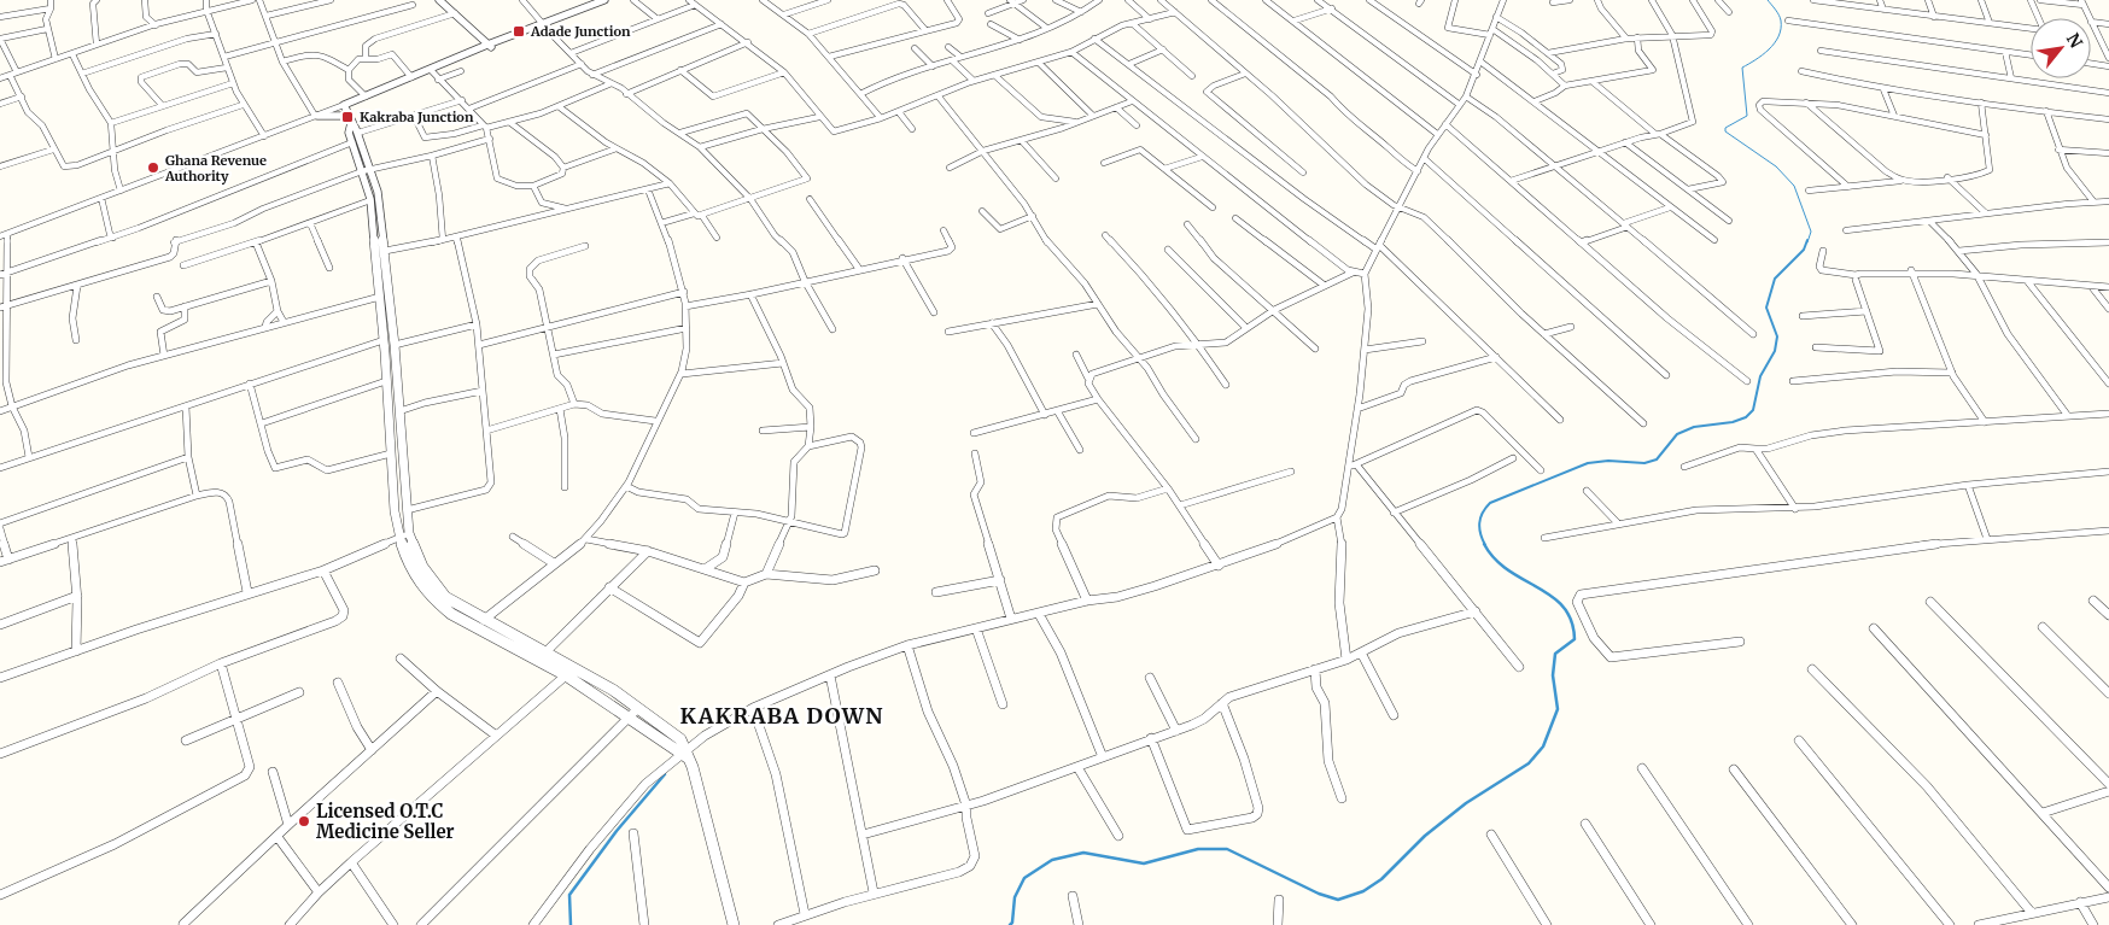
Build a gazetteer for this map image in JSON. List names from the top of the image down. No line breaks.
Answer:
{"districts":["KAKRABA DOWN"],"places":{"transit":["Adade Junction","Kakraba Junction"],"other":["Ghana Revenue Authority","Licensed O.T.C Medicine Seller"]},"north":"top right"}
